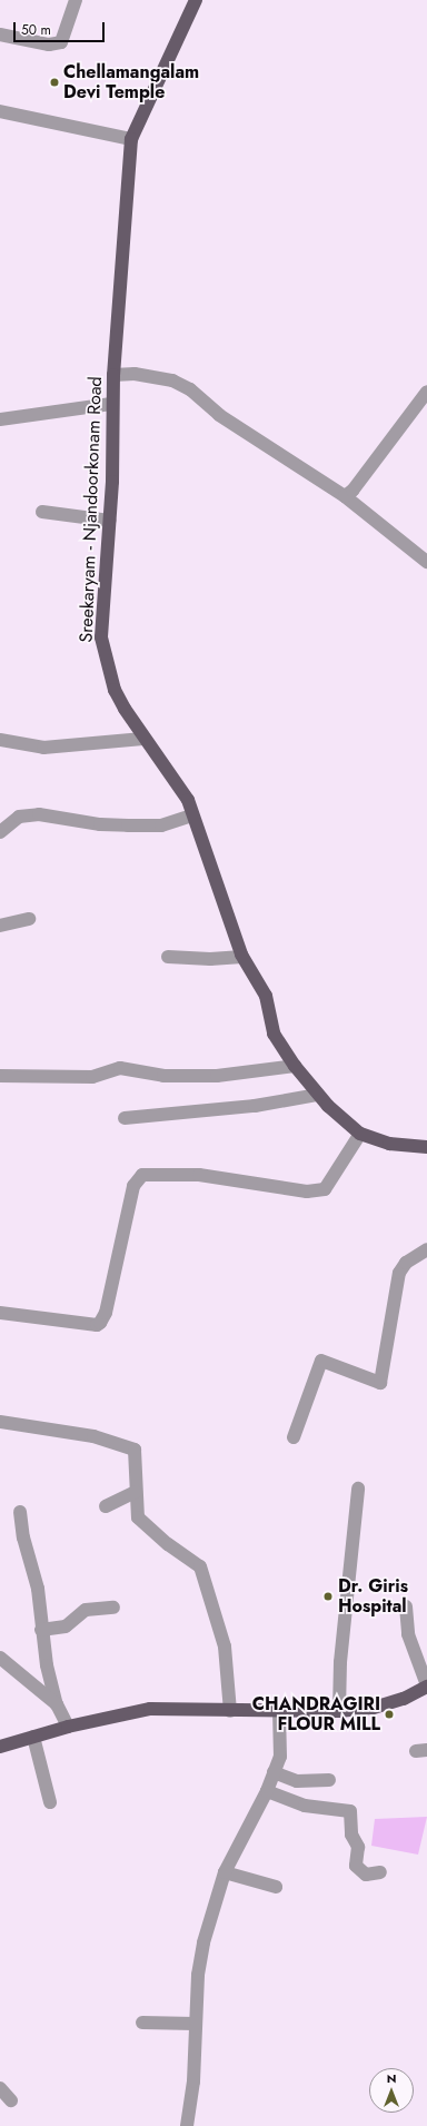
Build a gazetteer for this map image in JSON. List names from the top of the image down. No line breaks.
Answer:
{"streets":{"main road":["Sreekaryam - Njandoorkonam Road"]},"places":["Chellamangalam Devi Temple","Dr. Giris Hospital","CHANDRAGIRI FLOUR MILL"],"scale_bar":"50 m","north":"top"}
